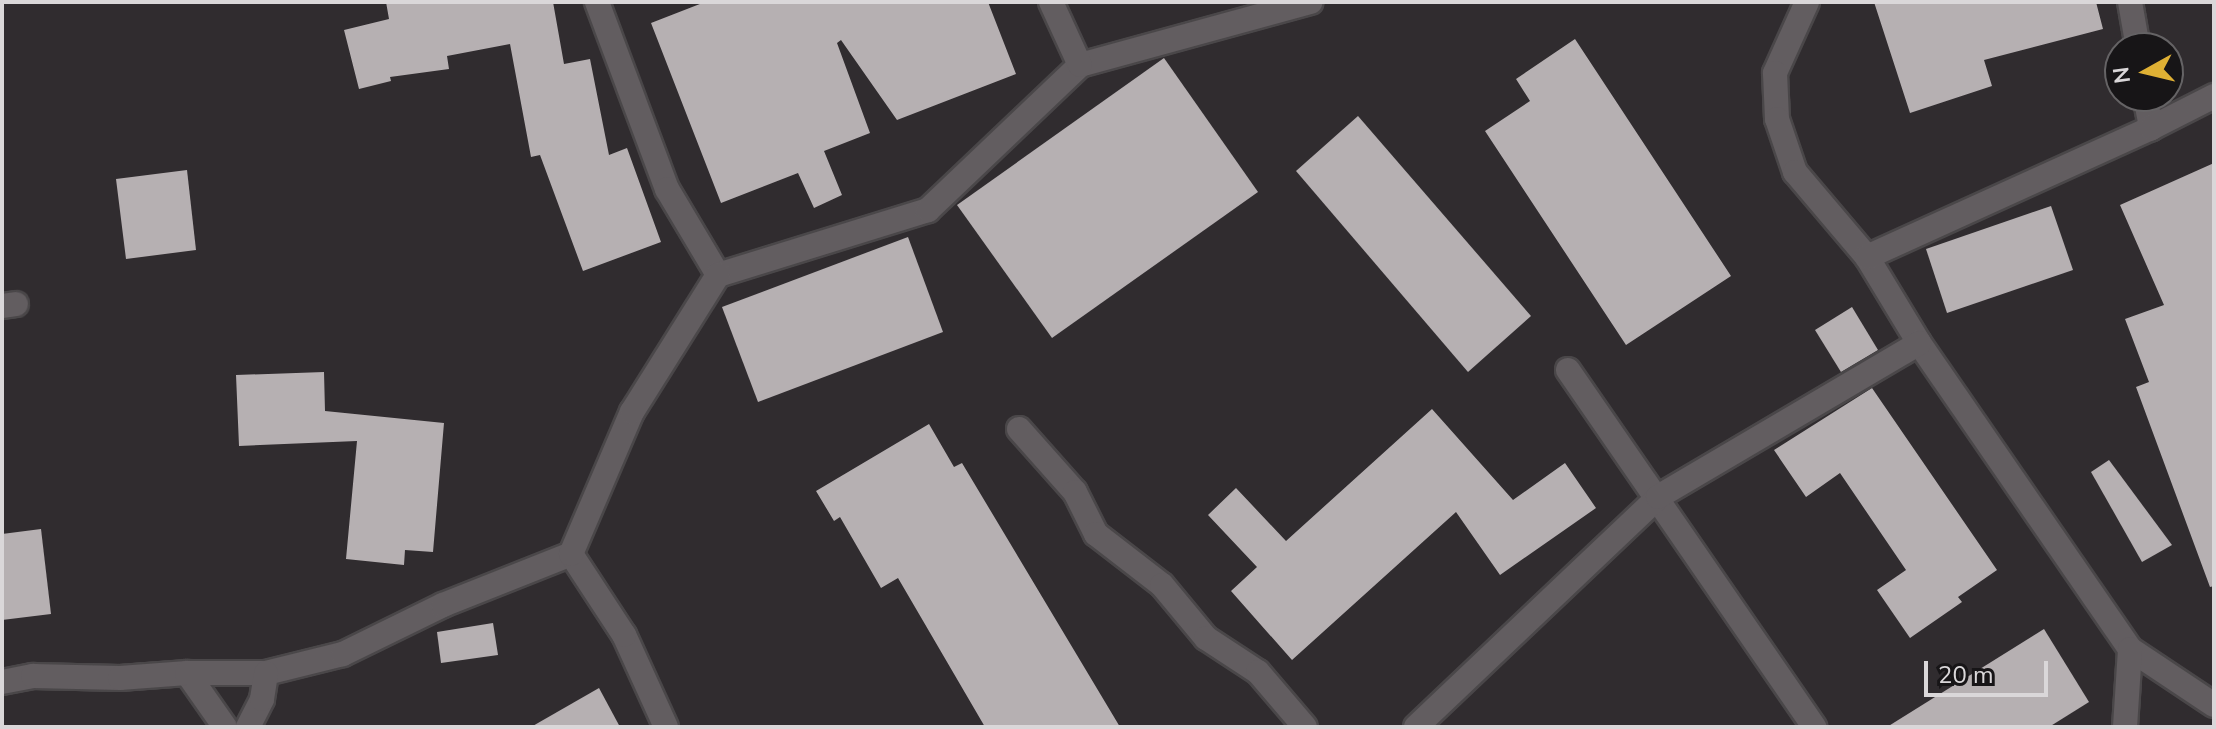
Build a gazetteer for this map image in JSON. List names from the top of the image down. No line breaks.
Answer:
{"scale_bar":"20 m","north":"left"}
